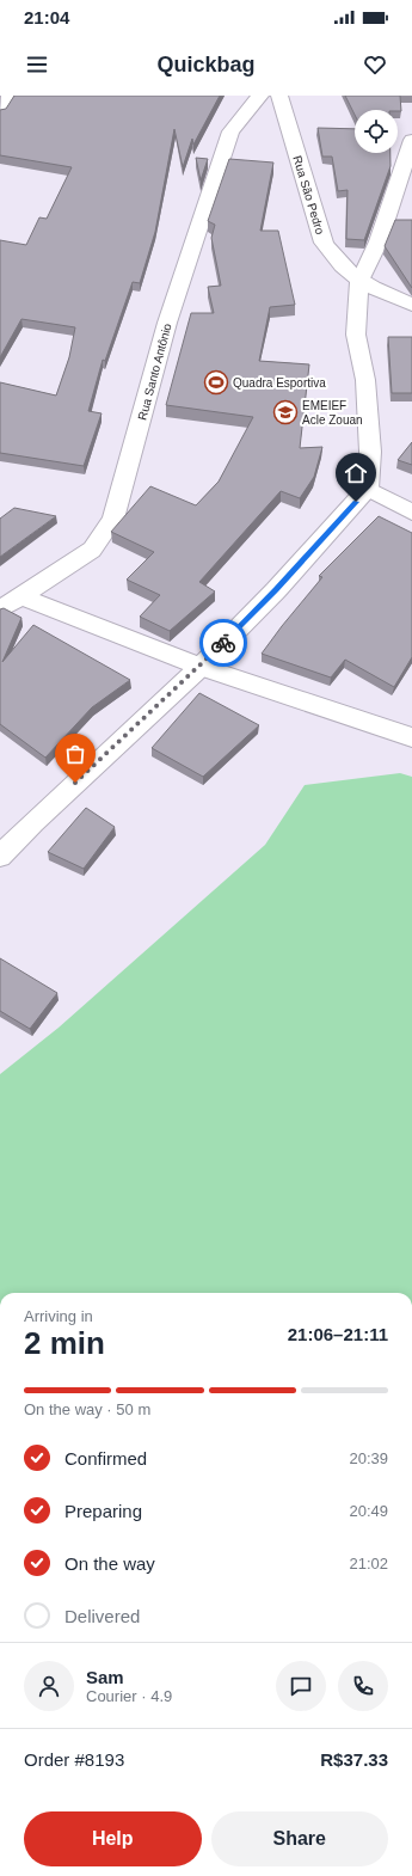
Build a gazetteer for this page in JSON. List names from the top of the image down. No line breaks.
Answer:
{"streets":{"street":["Rua São Pedro","Rua Santo Antônio"]},"places":{"sports":["Quadra Esportiva"],"school or university":["EMEIEF Acle Zouan"]},"page":{"status":"21:04","header":"Quickbag","heading":["2 min","Arriving in","21:06–21:11"],"panel":["Sam","Courier · 4.9","Order #8193","R$37.33"],"bar":"On the way · 50 m","list":[["Confirmed","20:39"],["Preparing","20:49"],["On the way","21:02"],"Delivered"],"buttons":["Help","Share"]}}
